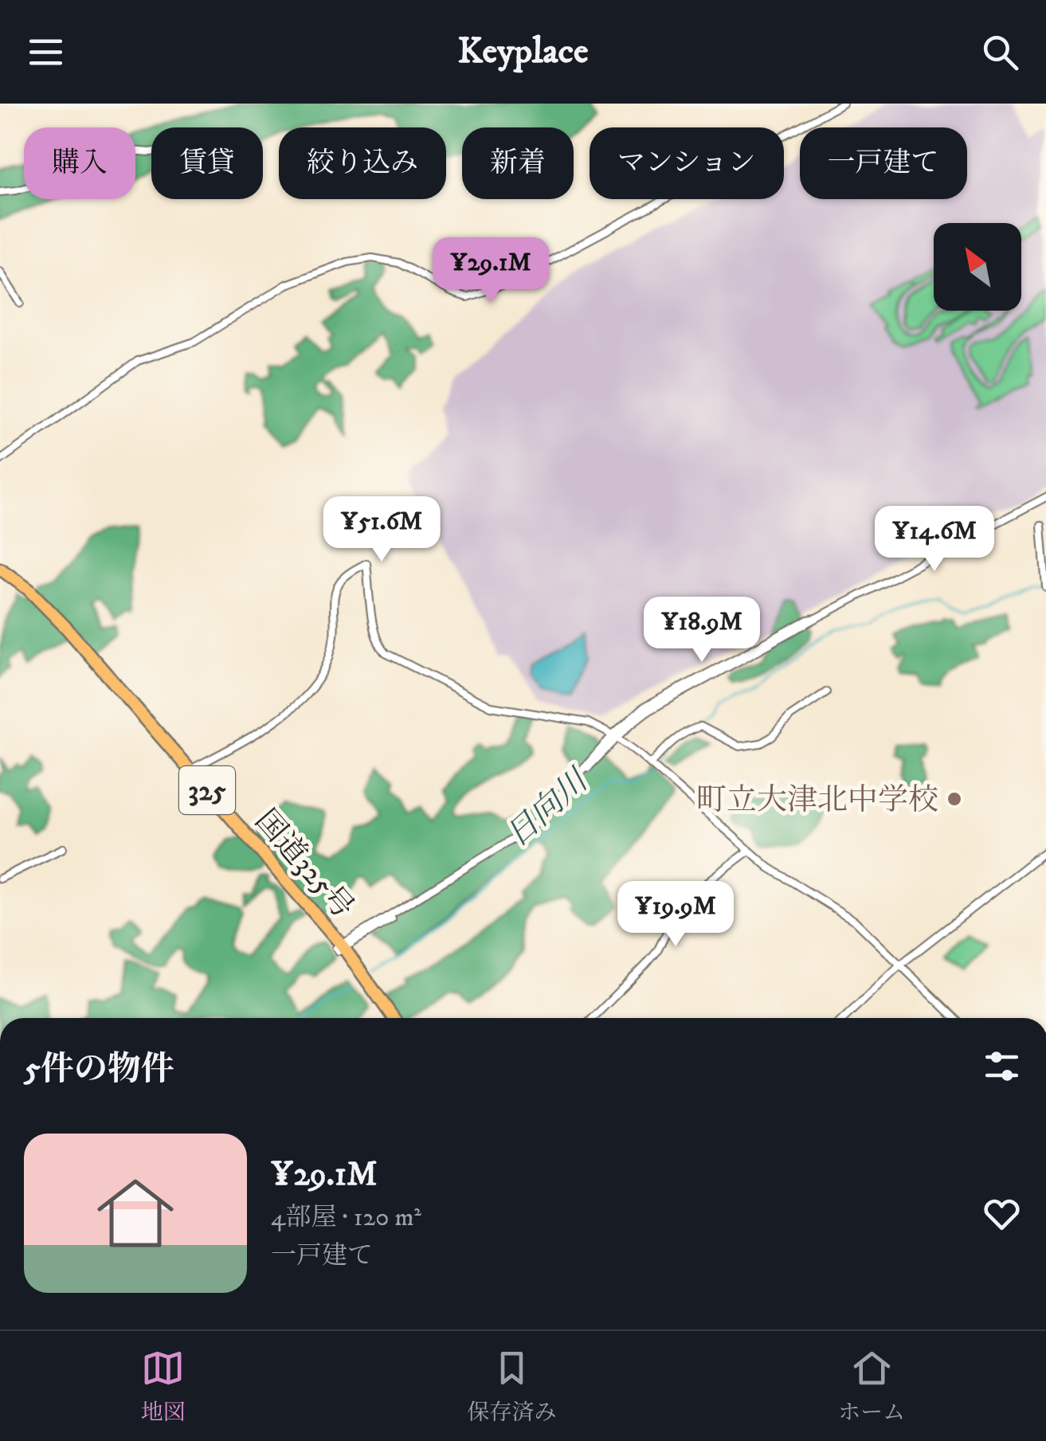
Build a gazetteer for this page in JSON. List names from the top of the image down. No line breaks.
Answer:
{"streets":{"highway":["325","国道325号"]},"water":["日向川"],"places":["町立大津北中学校"],"north":"top left","page":{"header":"Keyplace","chip":["購入","賃貸","絞り込み","新着","マンション","一戸建て"],"price":["¥29.1M","¥51.6M","¥14.6M","¥18.9M","¥19.9M"],"heading":"5件の物件","list":[{"name":"¥29.1M","note":"4部屋 · 120 m² · 一戸建て"}],"tabs":["地図","保存済み","ホーム"]}}
